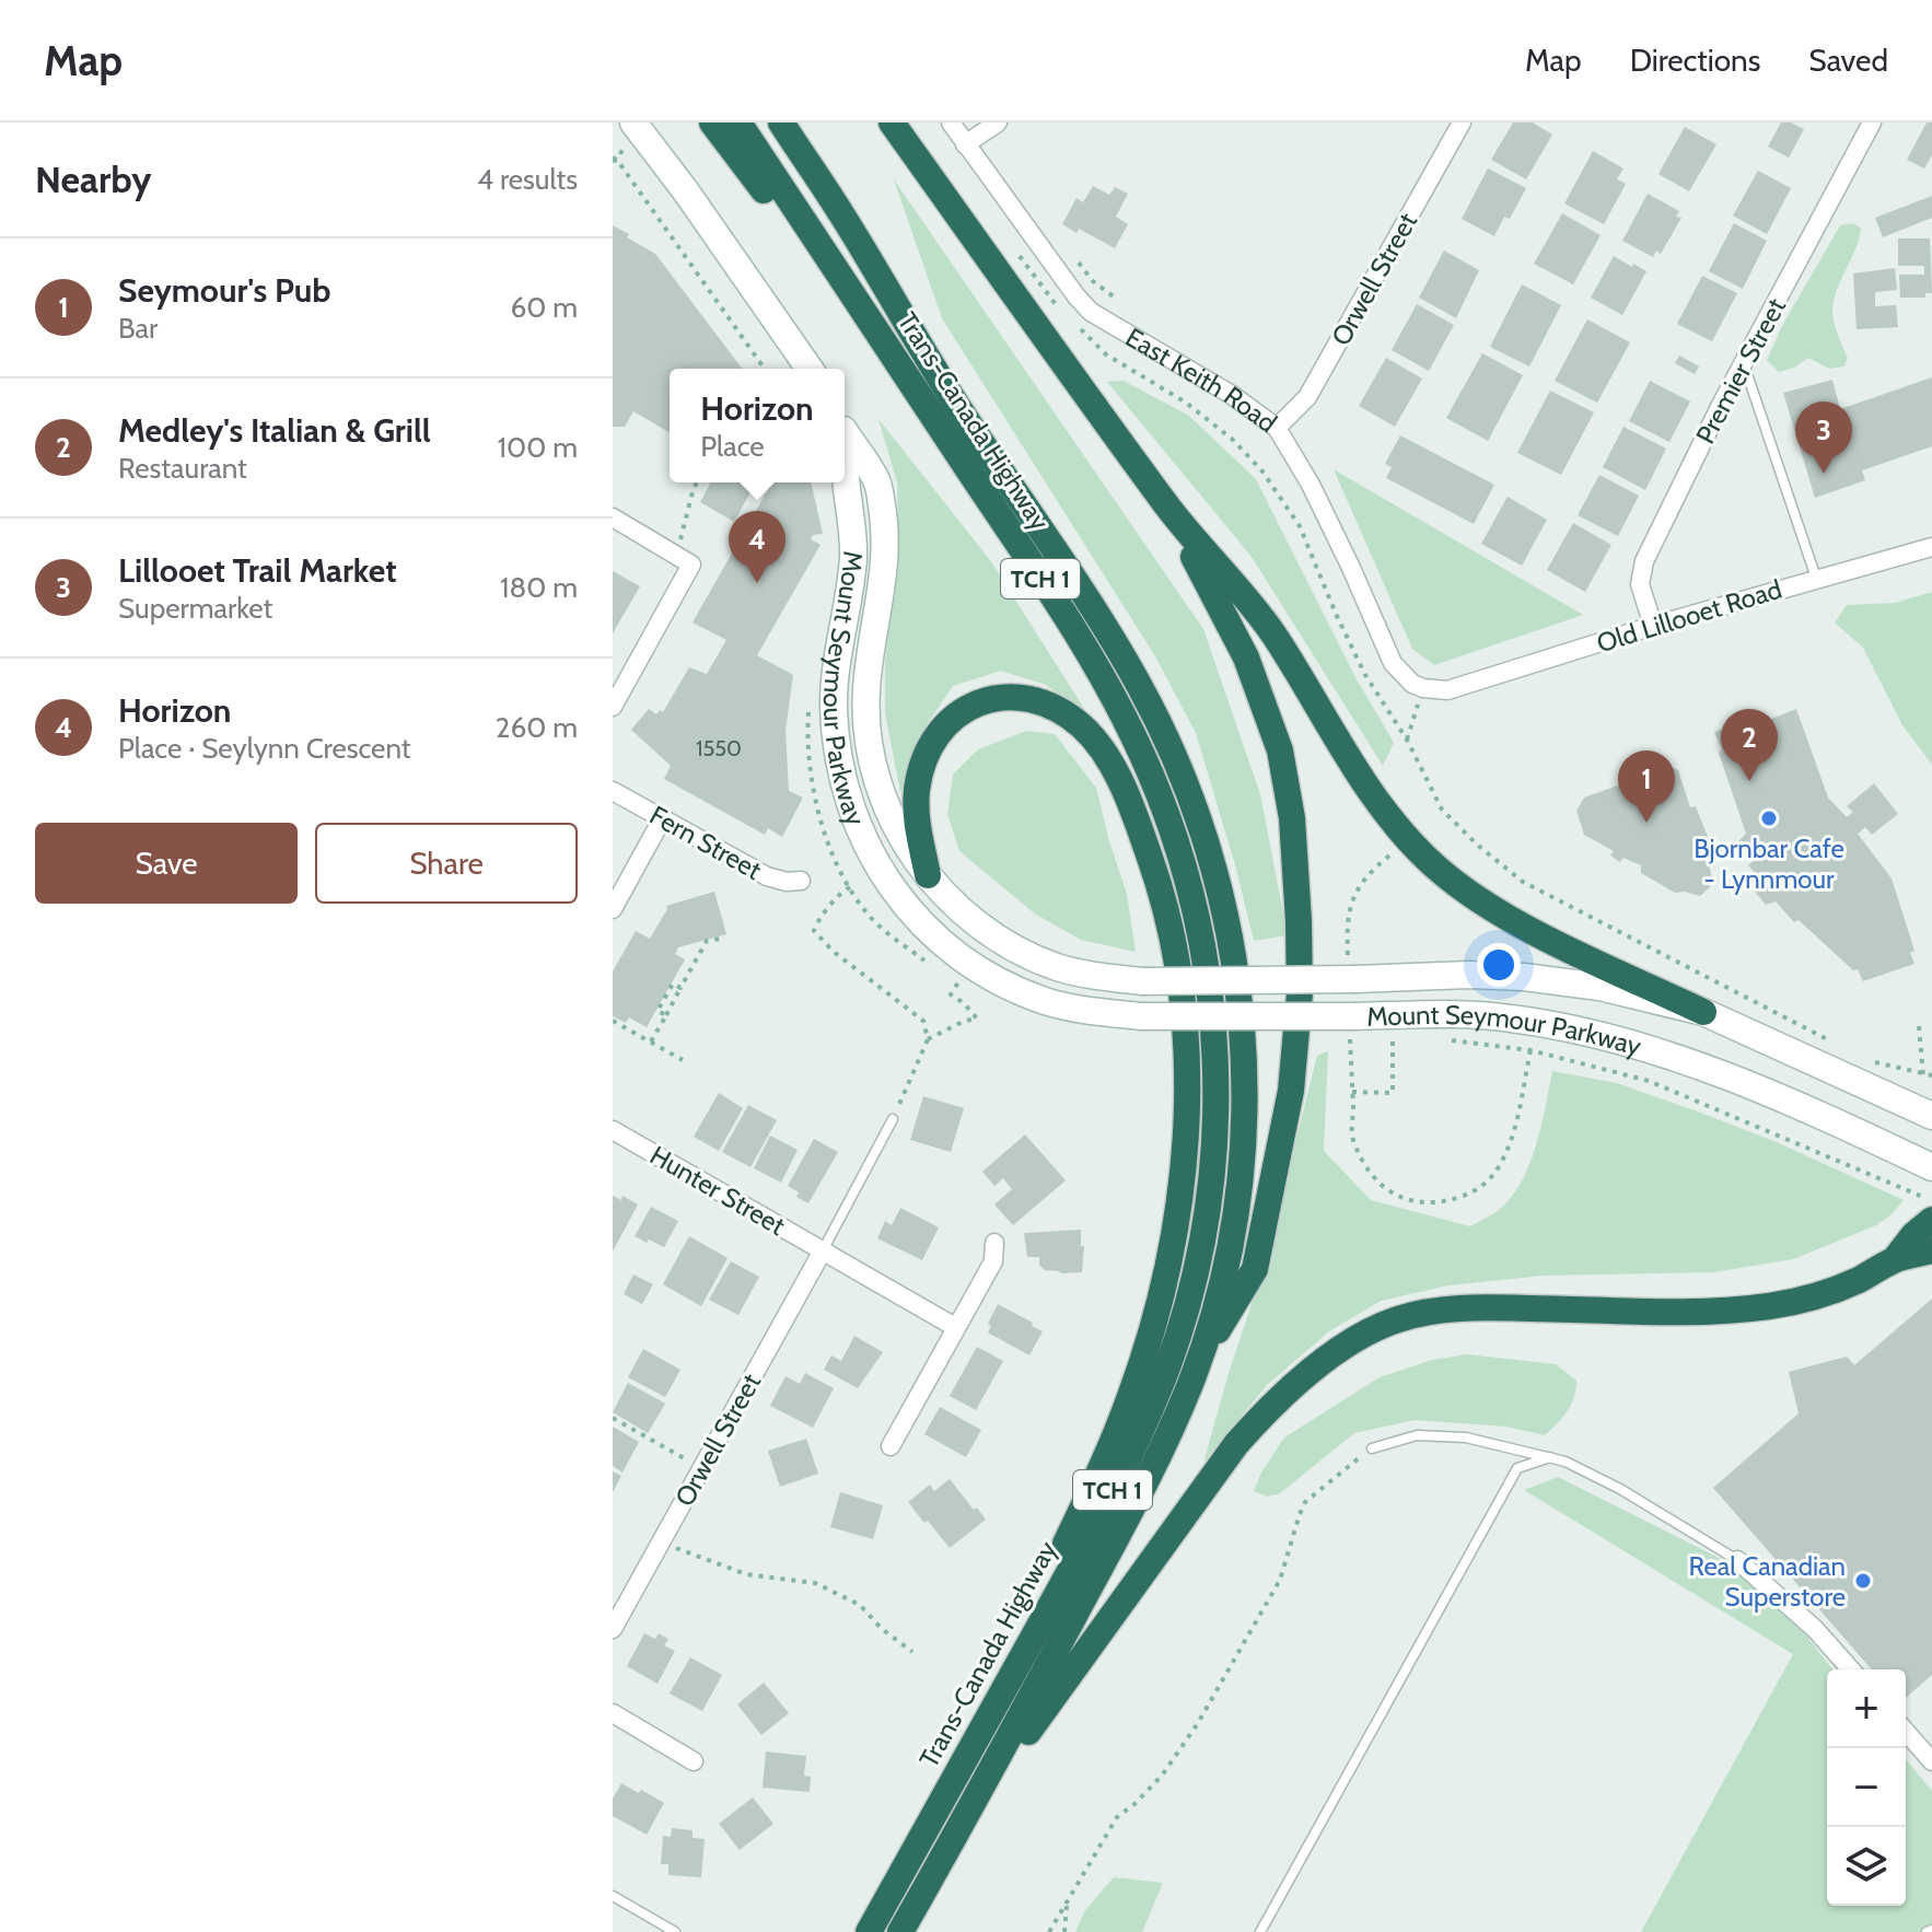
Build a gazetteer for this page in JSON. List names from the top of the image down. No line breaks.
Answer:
{"streets":{"highway":["Trans-Canada Highway","TCH 1"],"main road":["Mount Seymour Parkway"],"street":["Orwell Street","Premier Street","East Keith Road","Old Lillooet Road","Fern Street","Hunter Street"]},"crossings":[["Orwell Street","East Keith Road"],["Orwell Street","Hunter Street"],["Premier Street","Old Lillooet Road"],["East Keith Road","Old Lillooet Road"]],"places":["Bjornbar Cafe - Lynnmour","Real Canadian Superstore"],"house_numbers":["1550"],"page":{"header":"Map","nav":["Map","Directions","Saved"],"heading":["Nearby","4 results"],"list":[{"mark":"1","name":"Seymour's Pub","note":"Bar","value":"60 m"},{"mark":"2","name":"Medley's Italian & Grill","note":"Restaurant","value":"100 m"},{"mark":"3","name":"Lillooet Trail Market","note":"Supermarket","value":"180 m"},{"mark":"4","name":"Horizon","note":"Place · Seylynn Crescent","value":"260 m"}],"popup":["Horizon","Place"],"pins":["3","4","2","1"],"buttons":["Save","Share"],"map_buttons":["+","−"]}}
